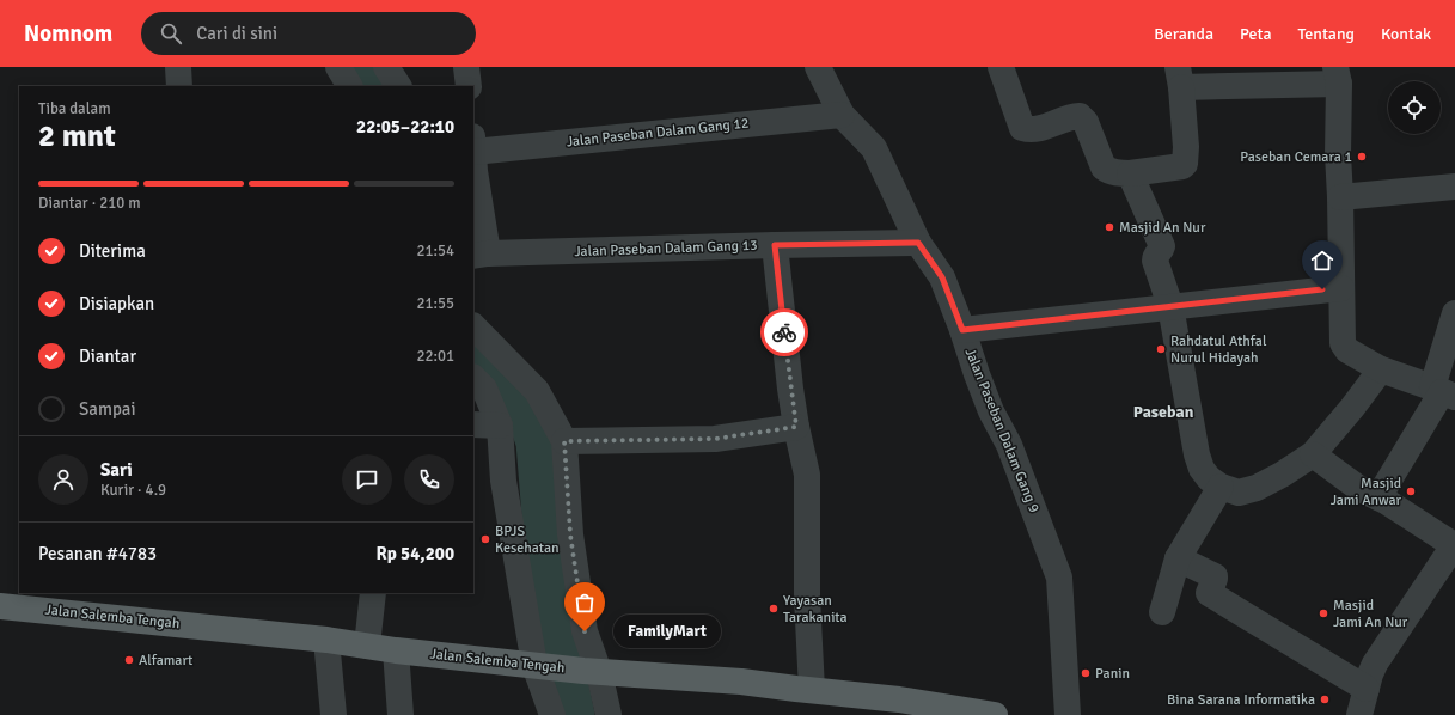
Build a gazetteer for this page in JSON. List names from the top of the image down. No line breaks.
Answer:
{"streets":{"main road":["Jalan Salemba Tengah"],"street":["Jalan Paseban Dalam Gang 12","Jalan Paseban Dalam Gang 13","Jalan Paseban Dalam Gang 9"]},"crossings":[["Jalan Paseban Dalam Gang 12","Jalan Paseban Dalam Gang 9"],["Jalan Paseban Dalam Gang 13","Jalan Paseban Dalam Gang 9"]],"districts":["Paseban"],"places":["Paseban Cemara 1","Masjid An Nur","Rahdatul Athfal Nurul Hidayah","Masjid Jami Anwar","BPJS Kesehatan","Yayasan Tarakanita","Masjid Jami An Nur","FamilyMart","Alfamart","Panin","Bina Sarana Informatika"],"page":{"header":"Nomnom","search":"Cari di sini","nav":["Beranda","Peta","Tentang","Kontak"],"heading":["2 mnt","Tiba dalam","22:05–22:10"],"panel":["Sari","Kurir · 4.9","Pesanan #4783","Rp 54,200"],"bar":"Diantar · 210 m","list":[["Diterima","21:54"],["Disiapkan","21:55"],["Diantar","22:01"],"Sampai"],"bubble":"FamilyMart"}}
